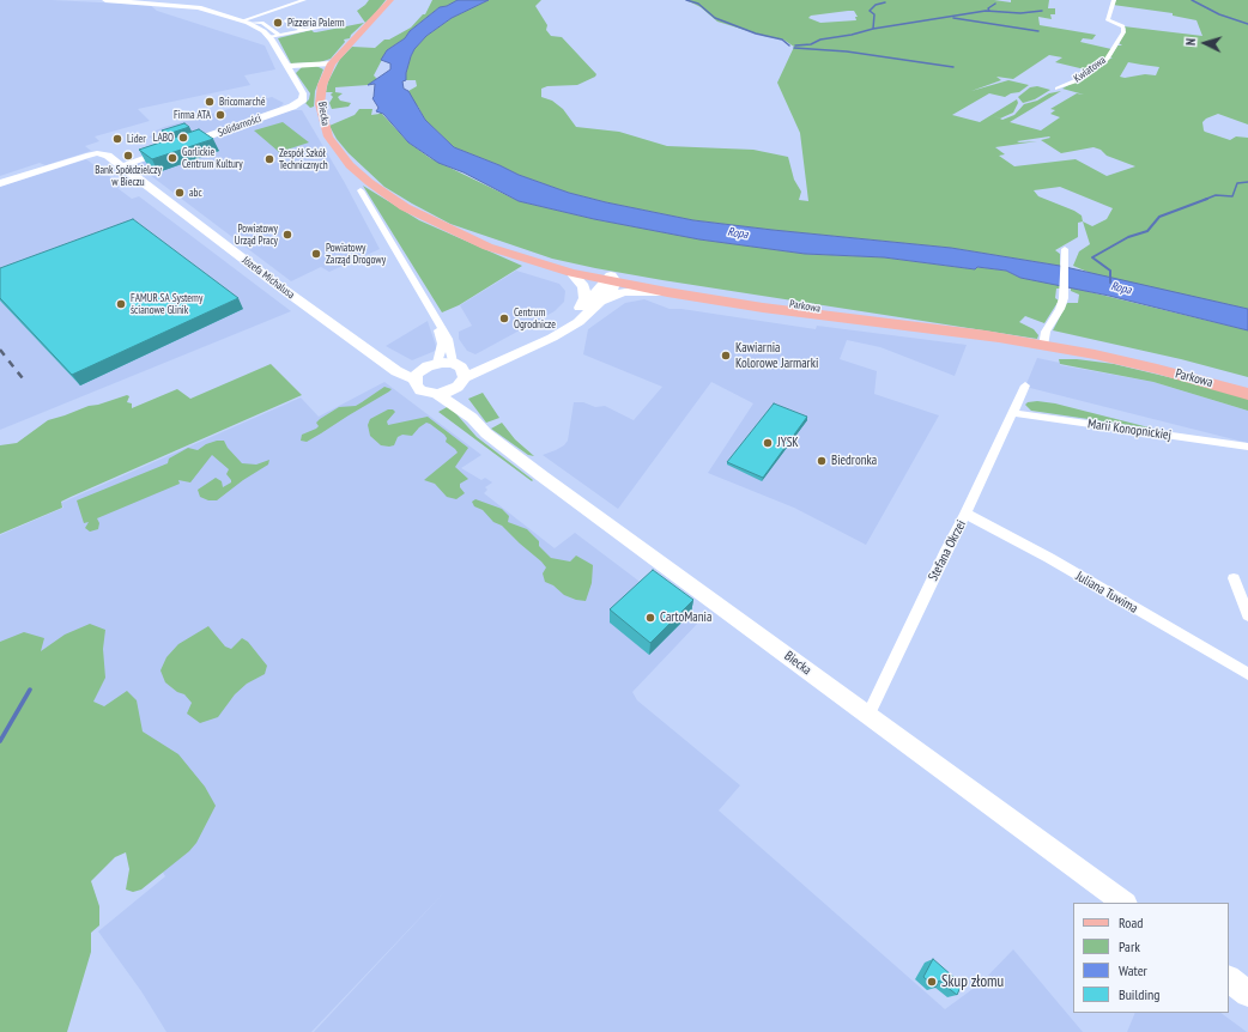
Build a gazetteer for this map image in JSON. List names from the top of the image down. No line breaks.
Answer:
{"streets":{"main road":["Biecka","Parkowa"],"street":["Kwiatowa","Solidarności","Józefa Michalusa","Marii Konopnickiej","Stefana Okrzei","Juliana Tuwima"]},"crossings":[["Biecka","Józefa Michalusa"],["Biecka","Parkowa"],["Biecka","Stefana Okrzei"],["Solidarności","Józefa Michalusa"],["Marii Konopnickiej","Stefana Okrzei"],["Stefana Okrzei","Juliana Tuwima"]],"water":["Ropa"],"places":["Pizzeria Palerm","Bricomarché","Firma ATA","LABO","Lider","Bank Spółdzielczy w Bieczu","Gorlickie Centrum Kultury","Zespół Szkół Technicznych","abc","Powiatowy Urząd Pracy","Powiatowy Zarząd Drogowy","FAMUR SA Systemy ścianowe Glinik","Centrum Ogrodnicze","Kawiarnia Kolorowe Jarmarki","JYSK","Biedronka","CartoMania","Skup złomu"],"legend":["Road","Park","Water","Building"],"north":"left"}
